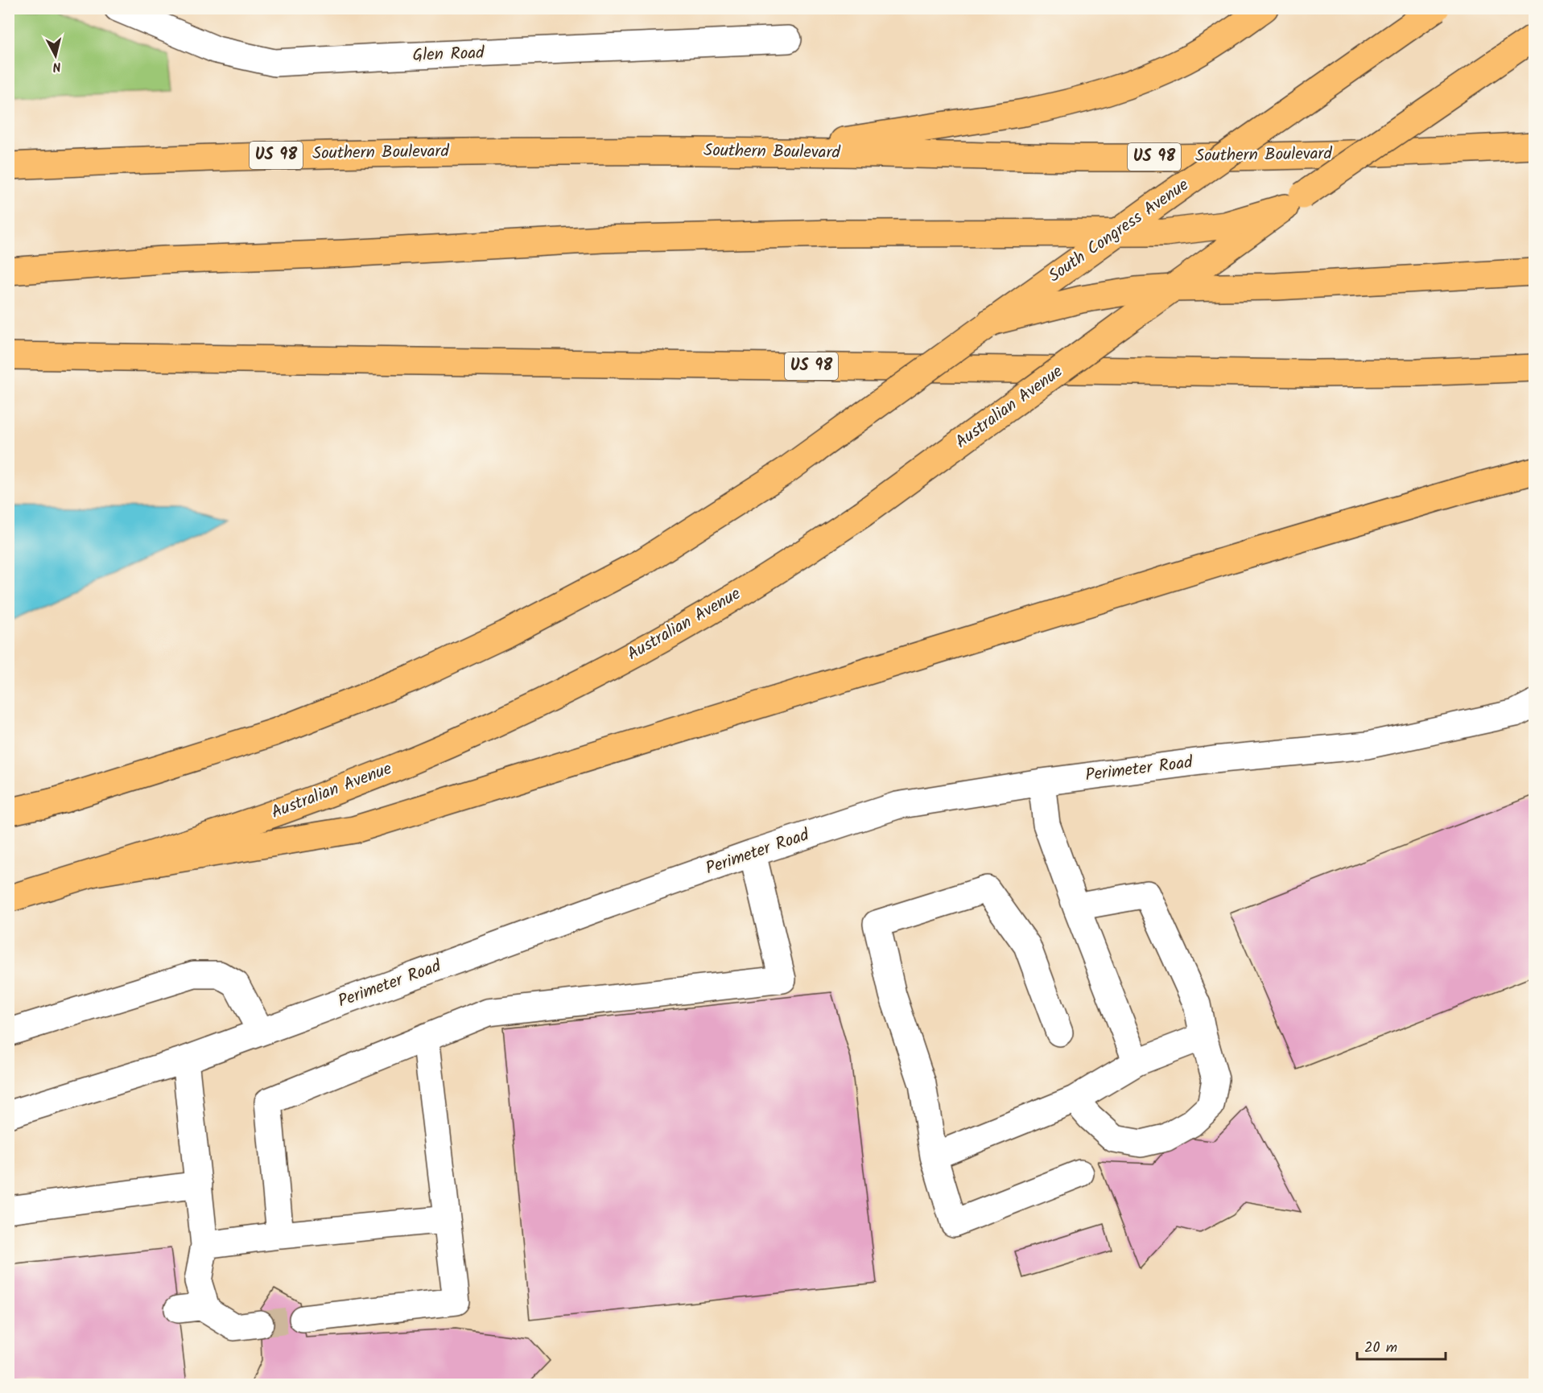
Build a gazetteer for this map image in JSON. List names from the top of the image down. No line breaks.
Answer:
{"streets":{"main road":["Southern Boulevard","US 98","South Congress Avenue","Australian Avenue"],"street":["Glen Road","Perimeter Road"]},"scale_bar":"20 m","north":"bottom"}
